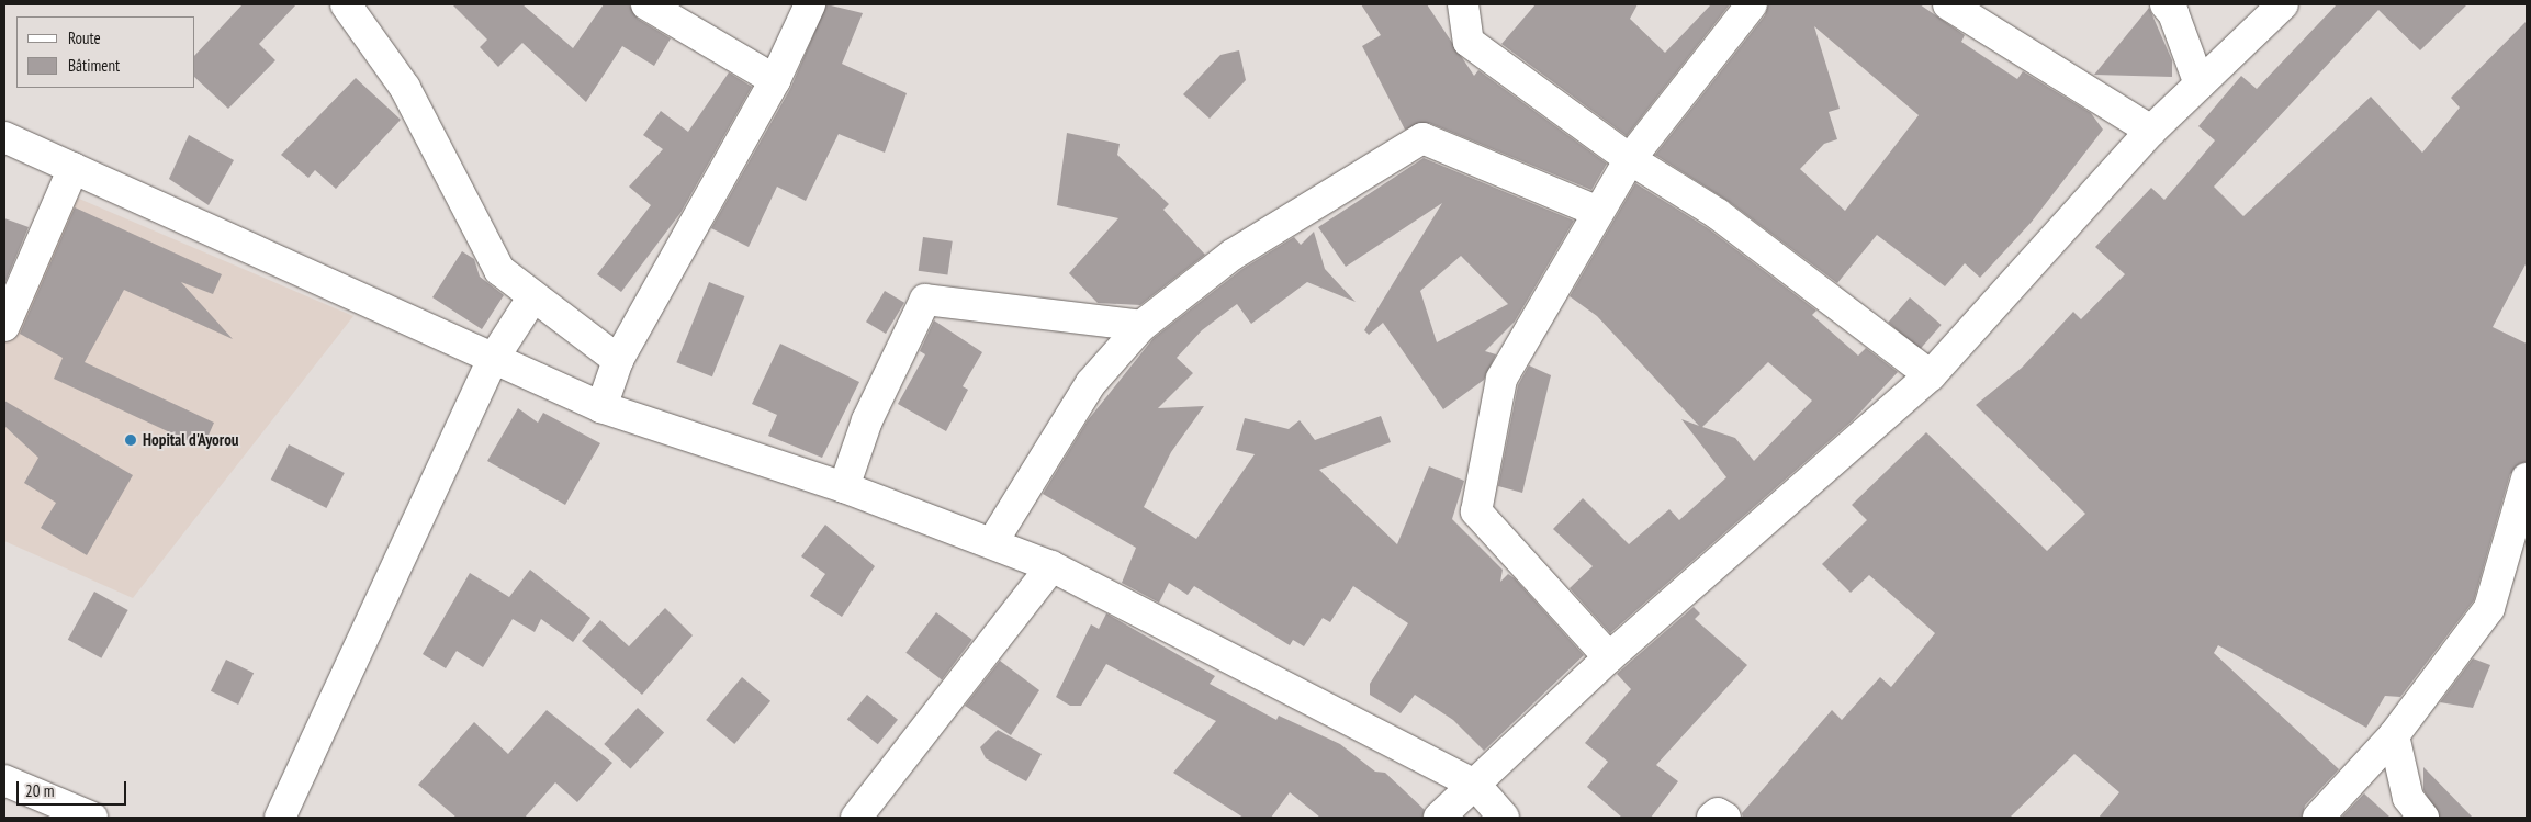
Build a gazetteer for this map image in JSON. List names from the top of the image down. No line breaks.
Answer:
{"places":["Hopital d'Ayorou"],"legend":["Route","Bâtiment"],"scale_bar":"20 m"}
